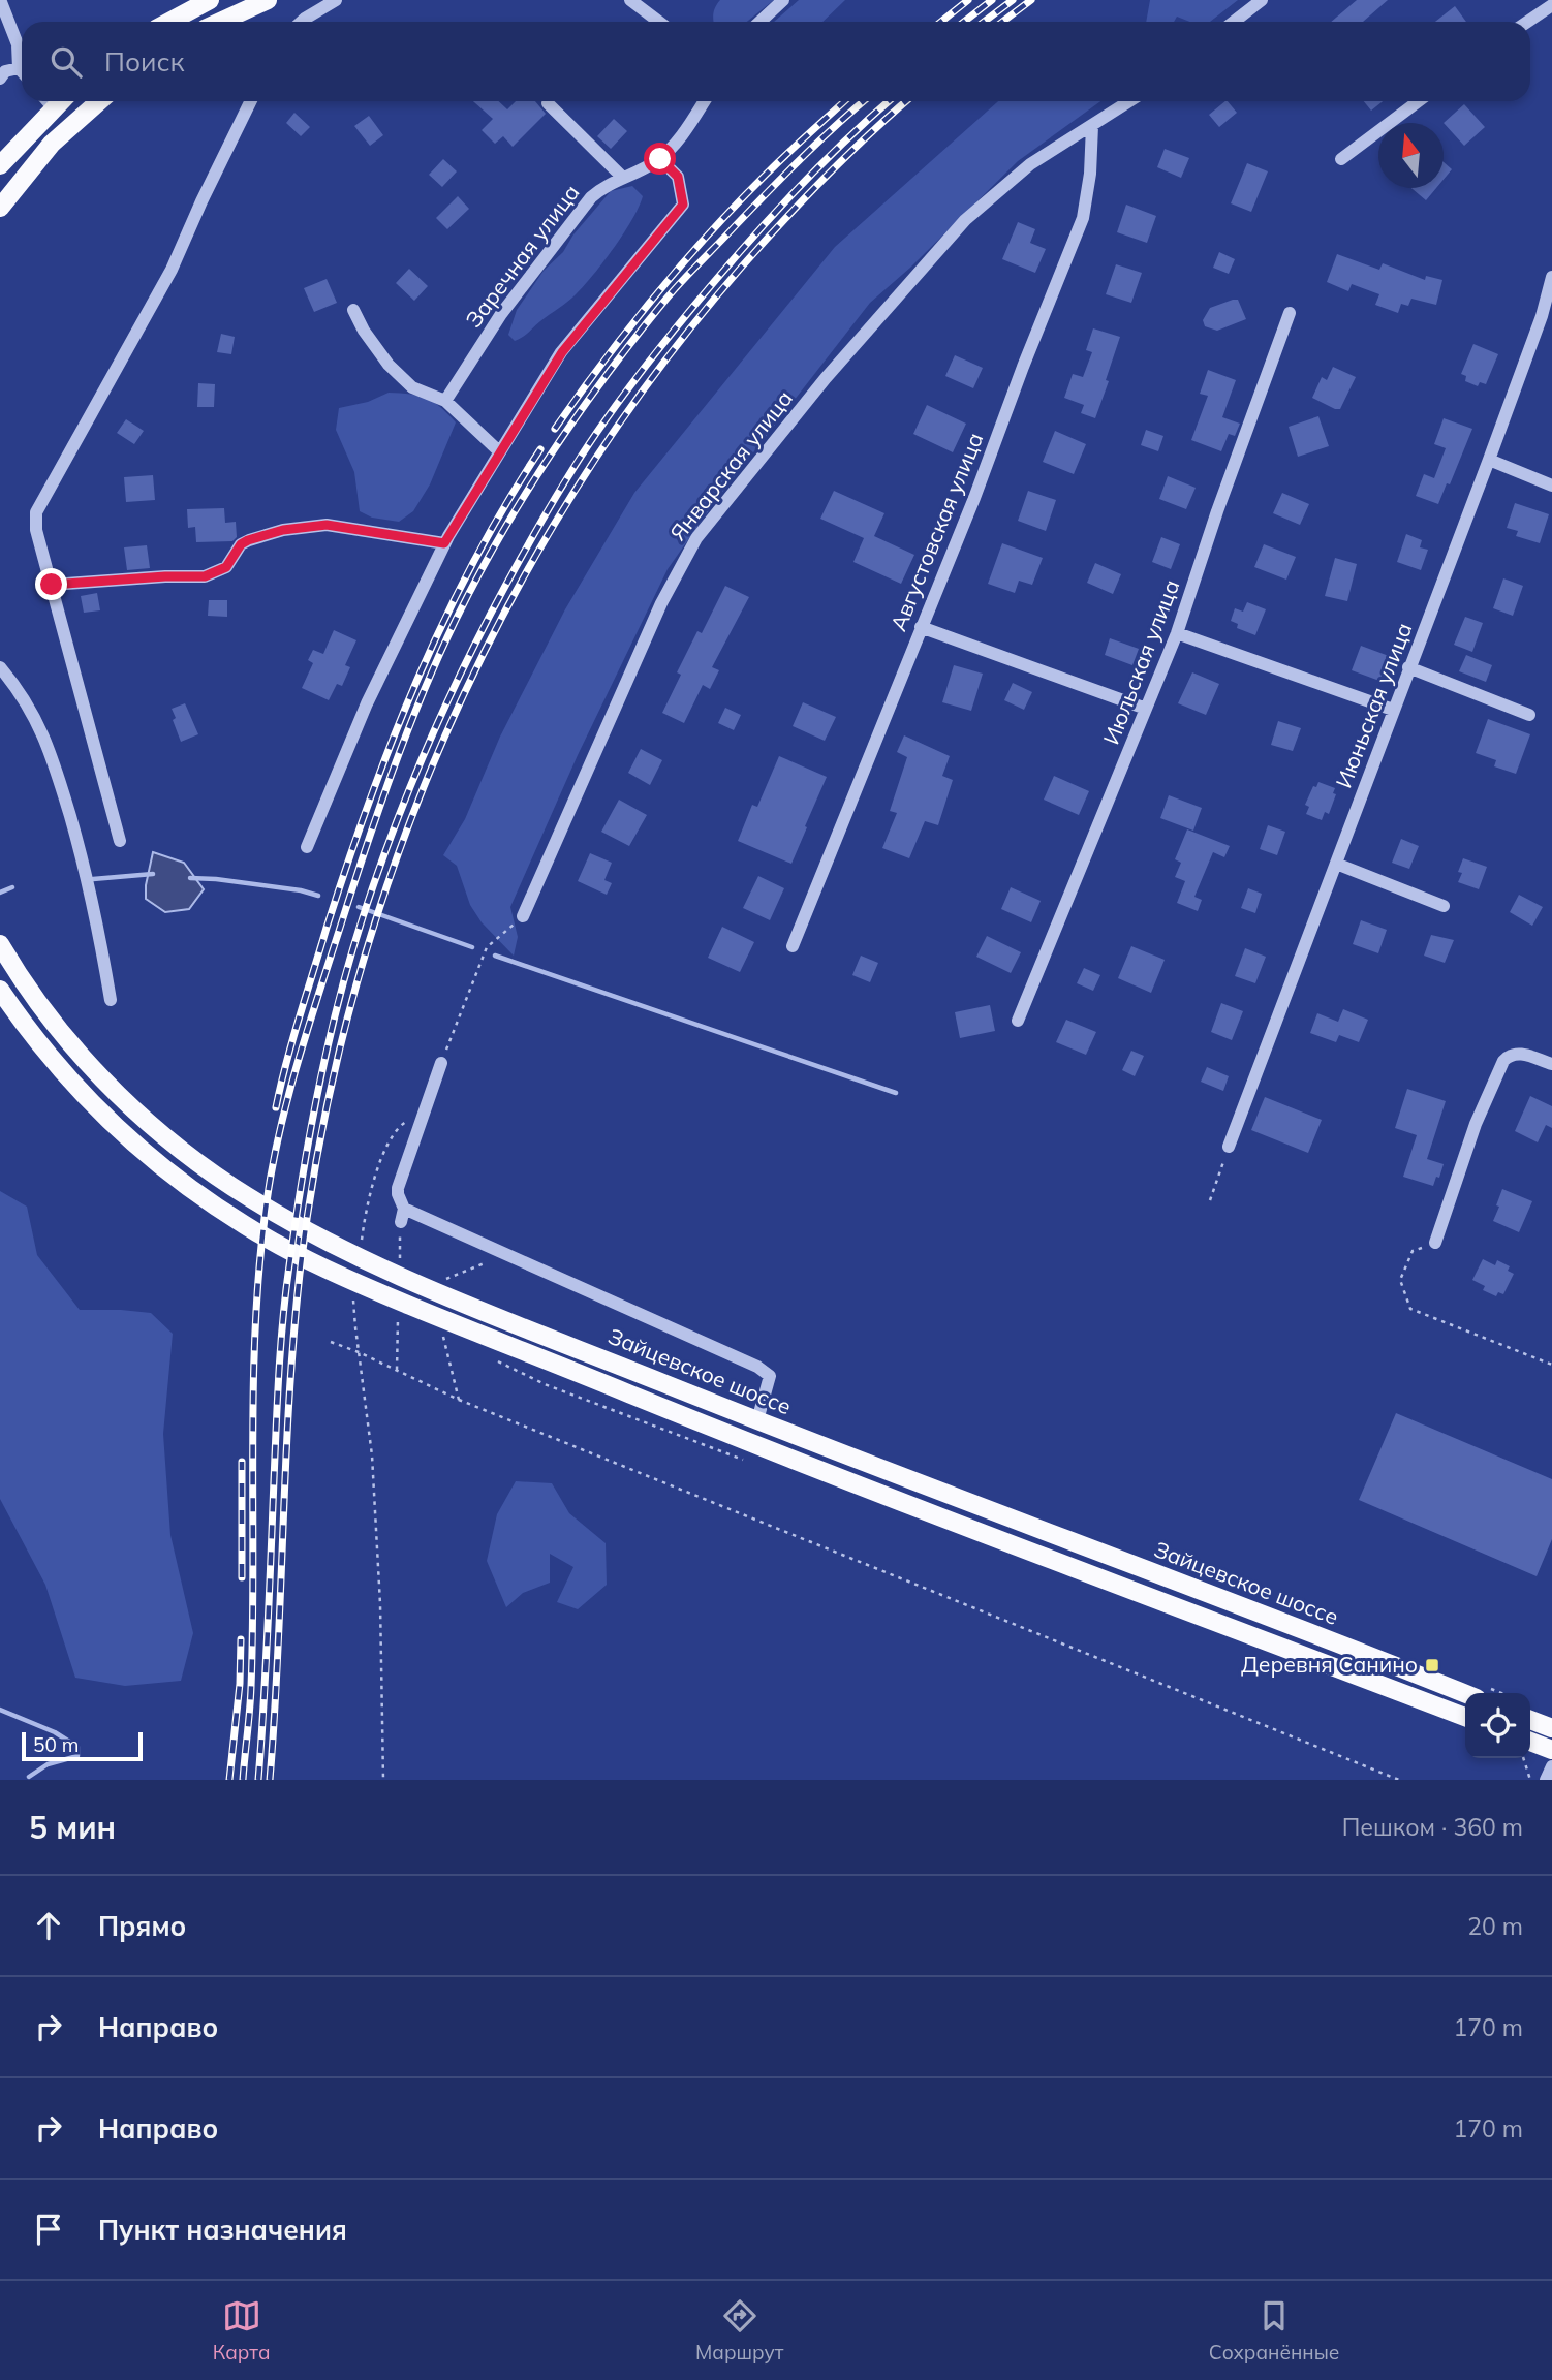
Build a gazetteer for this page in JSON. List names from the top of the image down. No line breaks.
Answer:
{"streets":{"main road":["Зайцевское шоссе"],"street":["Заречная улица","Январская улица","Августовская улица","Июльская улица","Июньская улица"]},"crossings":[["Январская улица","Августовская улица"]],"places":{"transit":["Деревня Санино"]},"scale_bar":"50 m","north":"top","page":{"search":"Поиск","scale":"50 m","heading":["5 мин","Пешком · 360 m"],"list":[["Прямо","20 m"],["Направо","170 m"],["Направо","170 m"],"Пункт назначения"],"nav":["Карта","Маршрут","Сохранённые"]}}
